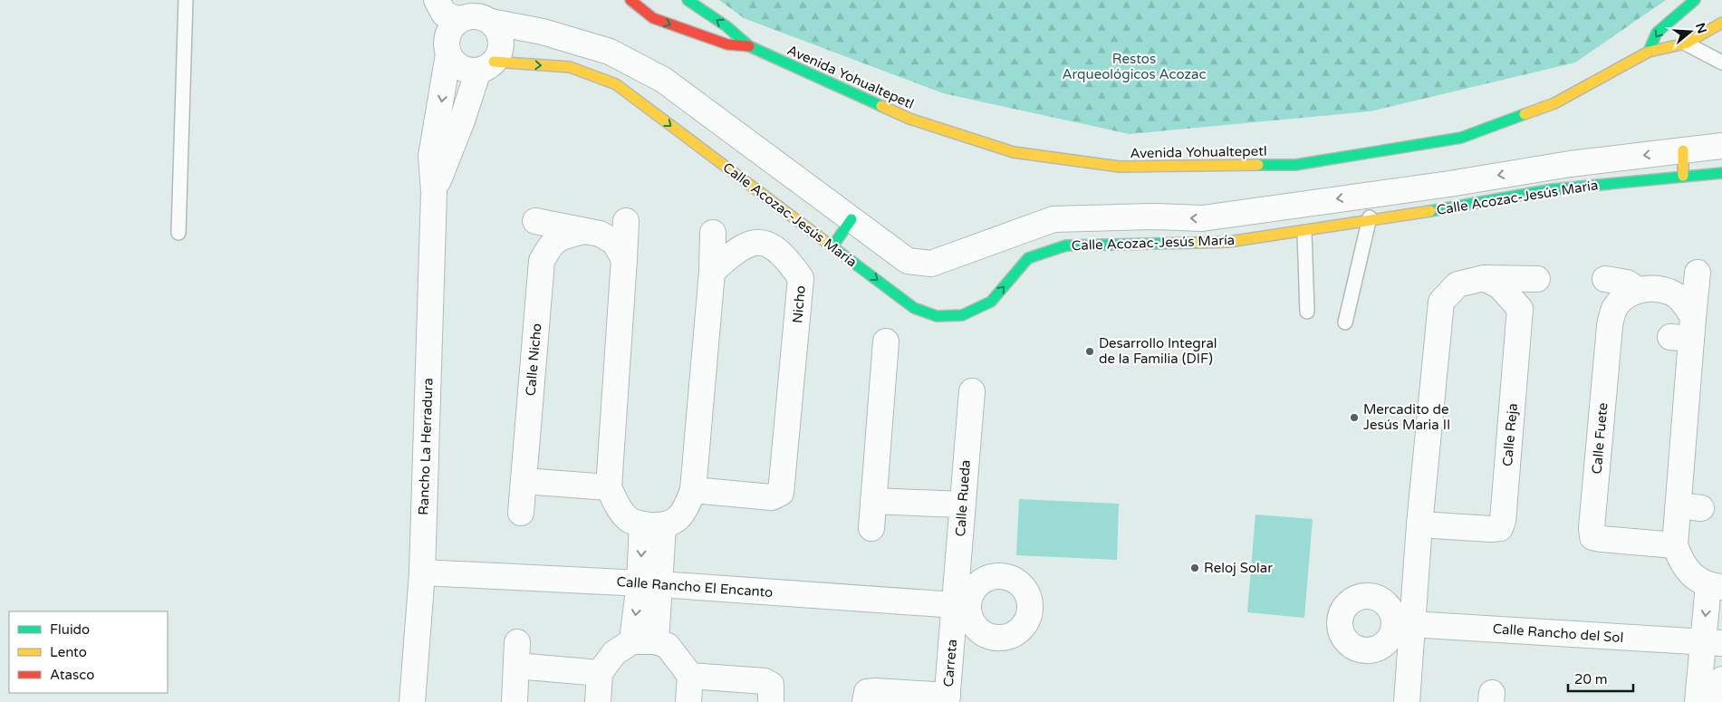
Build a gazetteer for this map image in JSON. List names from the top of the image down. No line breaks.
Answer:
{"streets":{"street":["Avenida Yohualtepetl","Calle Acozac-Jesús María","Nicho","Calle Nicho","Calle Reja","Calle Fuete","Rancho La Herradura","Calle Rueda","Calle Rancho El Encanto","Calle Rancho del Sol","Carreta"]},"crossings":[["Calle Acozac-Jesús María","Rancho La Herradura"],["Rancho La Herradura","Calle Rancho El Encanto"],["Calle Rueda","Calle Rancho El Encanto"],["Calle Rueda","Carreta"],["Calle Rancho El Encanto","Carreta"]],"parks":["Restos Arqueológicos Acozac"],"places":["Desarrollo Integral de la Familia (DIF)","Mercadito de Jesús Maria II","Reloj Solar"],"legend":["Fluido","Lento","Atasco"],"scale_bar":"20 m","north":"right"}
